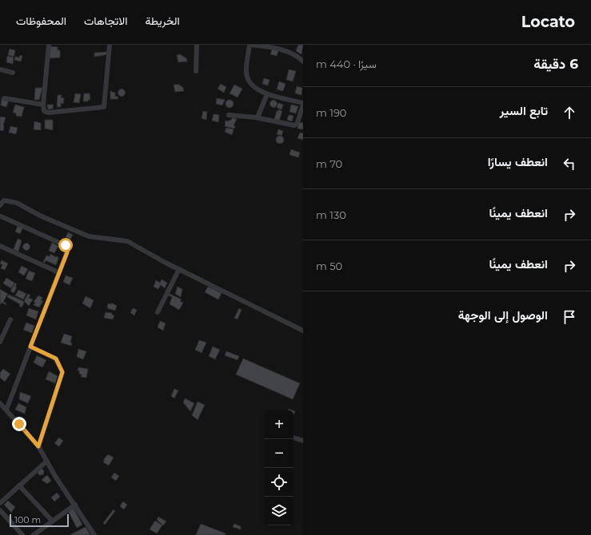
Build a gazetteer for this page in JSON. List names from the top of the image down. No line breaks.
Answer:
{"scale_bar":"100 m","page":{"header":"Locato","nav":["الخريطة","الاتجاهات","المحفوظات"],"heading":["6 دقيقة","سيرًا · 440 m"],"list":[["تابع السير","190 m"],["انعطف يسارًا","70 m"],["انعطف يمينًا","130 m"],["انعطف يمينًا","50 m"],"الوصول إلى الوجهة"],"map_buttons":["+","−"],"scale":"100 m"}}
